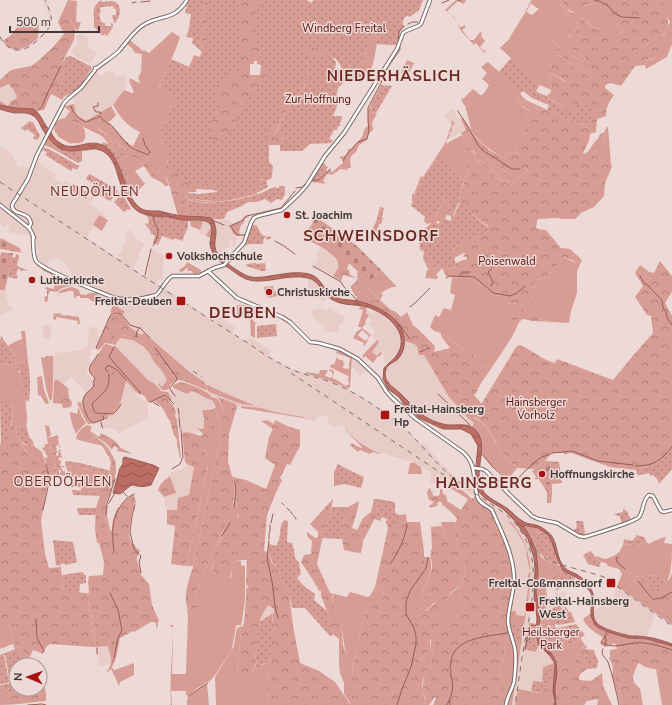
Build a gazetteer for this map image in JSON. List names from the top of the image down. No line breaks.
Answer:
{"districts":["NIEDERHÄSLICH","NEUDÖHLEN","SCHWEINSDORF","DEUBEN","OBERDÖHLEN","HAINSBERG"],"parks":["Windberg Freital","Zur Hoffnung","Poisenwald","Hainsberger Vorholz","Heilsberger Park"],"places":{"other":["St. Joachim","Volkshochschule","Lutherkirche","Christuskirche","Hoffnungskirche"],"transit":["Freital-Deuben","Freital-Hainsberg Hp","Freital-Coßmannsdorf","Freital-Hainsberg West"]},"scale_bar":"500 m","north":"left"}
